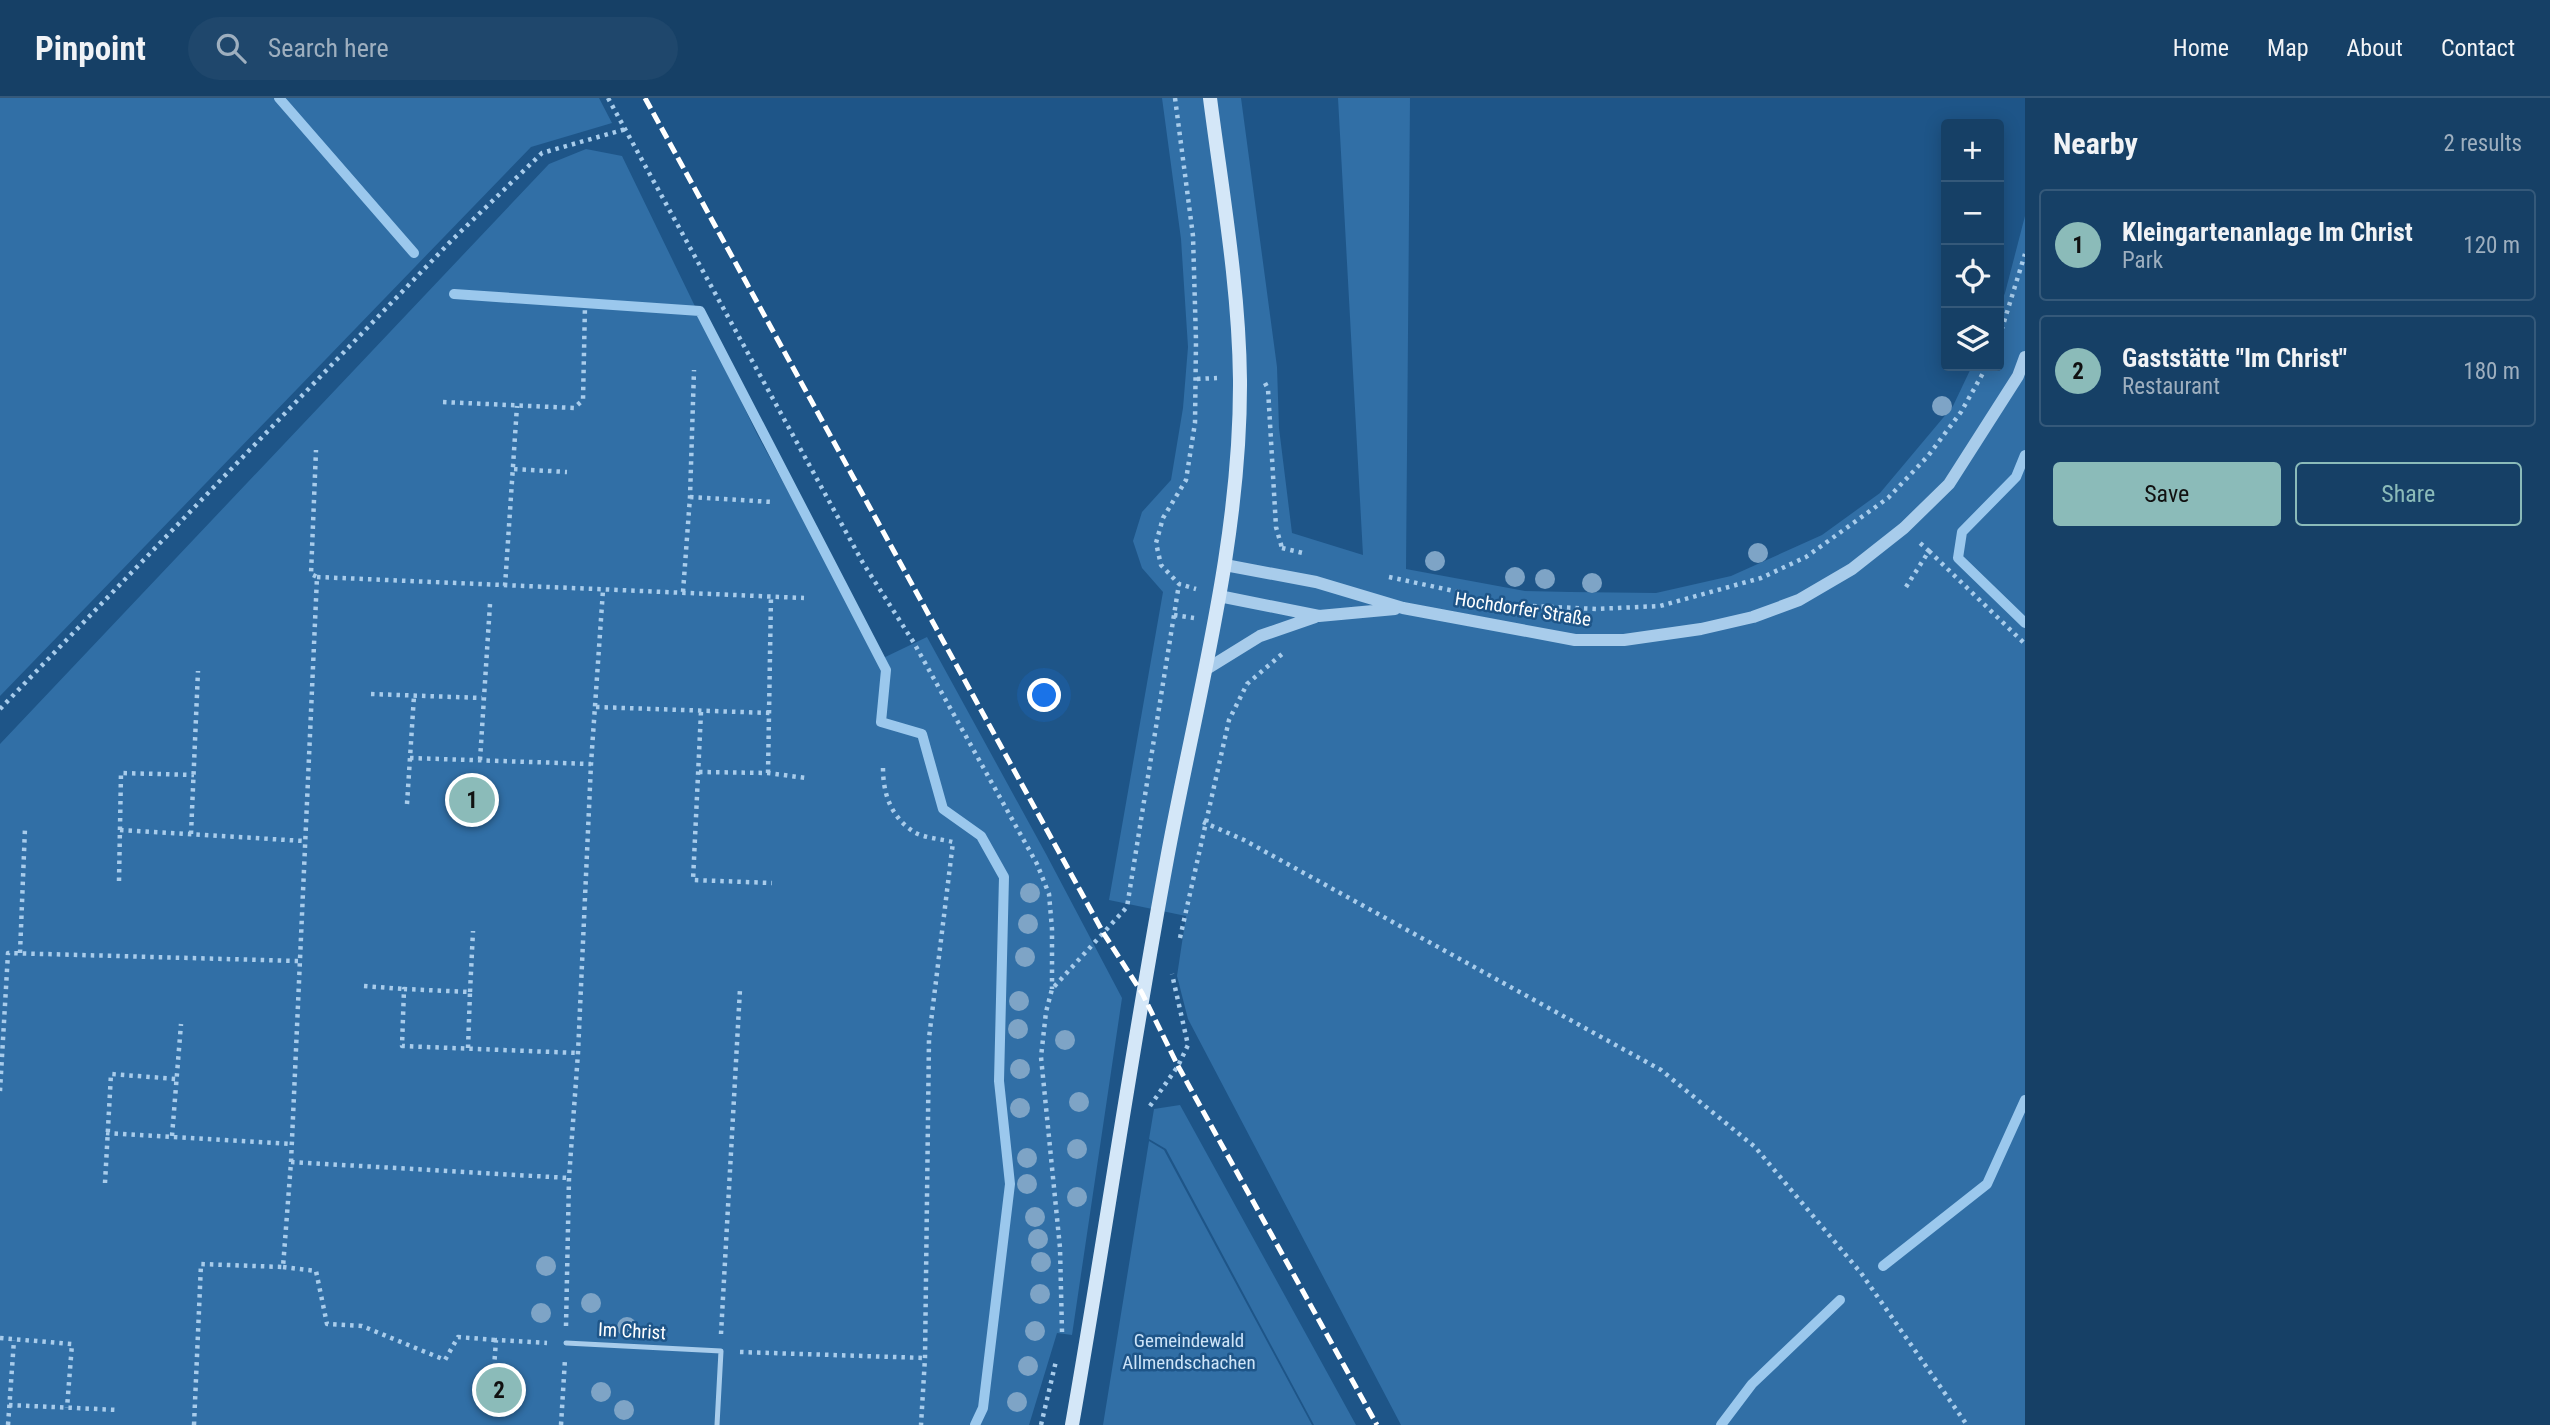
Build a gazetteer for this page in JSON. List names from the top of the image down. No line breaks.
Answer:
{"streets":{"street":["Hochdorfer Straße"],"lane":["Im Christ"]},"parks":["Gemeindewald Allmendschachen"],"page":{"header":"Pinpoint","search":"Search here","nav":["Home","Map","About","Contact"],"heading":["Nearby","2 results"],"map_buttons":["+","−"],"list":[{"mark":"1","name":"Kleingartenanlage Im Christ","note":"Park","value":"120 m"},{"mark":"2","name":"Gaststätte \"Im Christ\"","note":"Restaurant","value":"180 m"}],"buttons":["Save","Share"],"pins":["1","2"]}}
